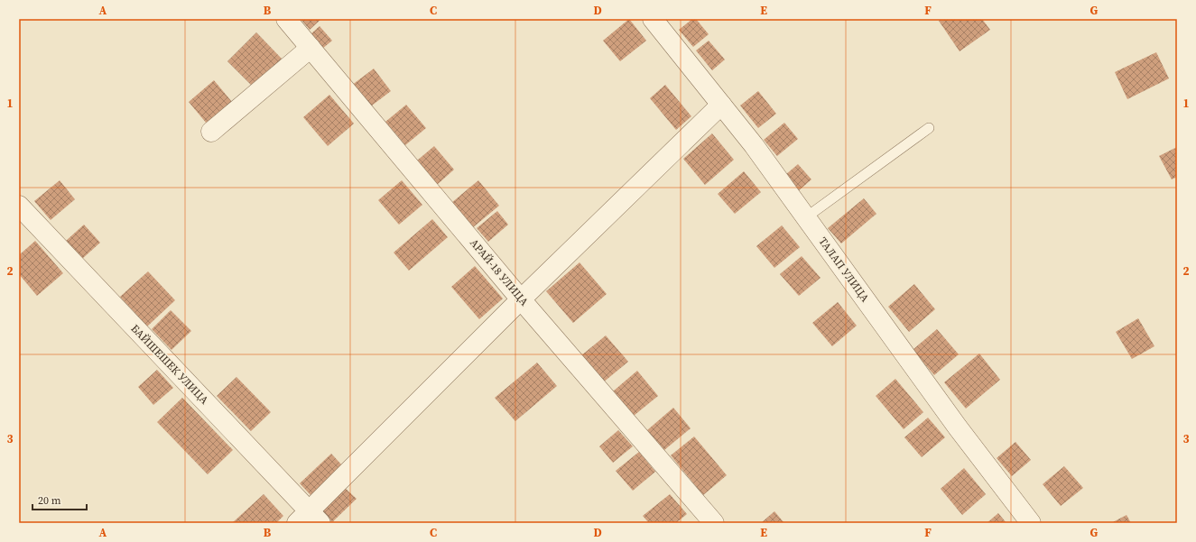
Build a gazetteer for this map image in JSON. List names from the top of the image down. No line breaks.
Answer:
{"streets":{"street":["ТАЛАП УЛИЦА","АРАЙ-18 УЛИЦА","БАЙШЕШЕК УЛИЦА"]},"scale_bar":"20 m","grid":{"columns":["A","B","C","D","E","F","G"],"rows":["1","2","3"]}}
